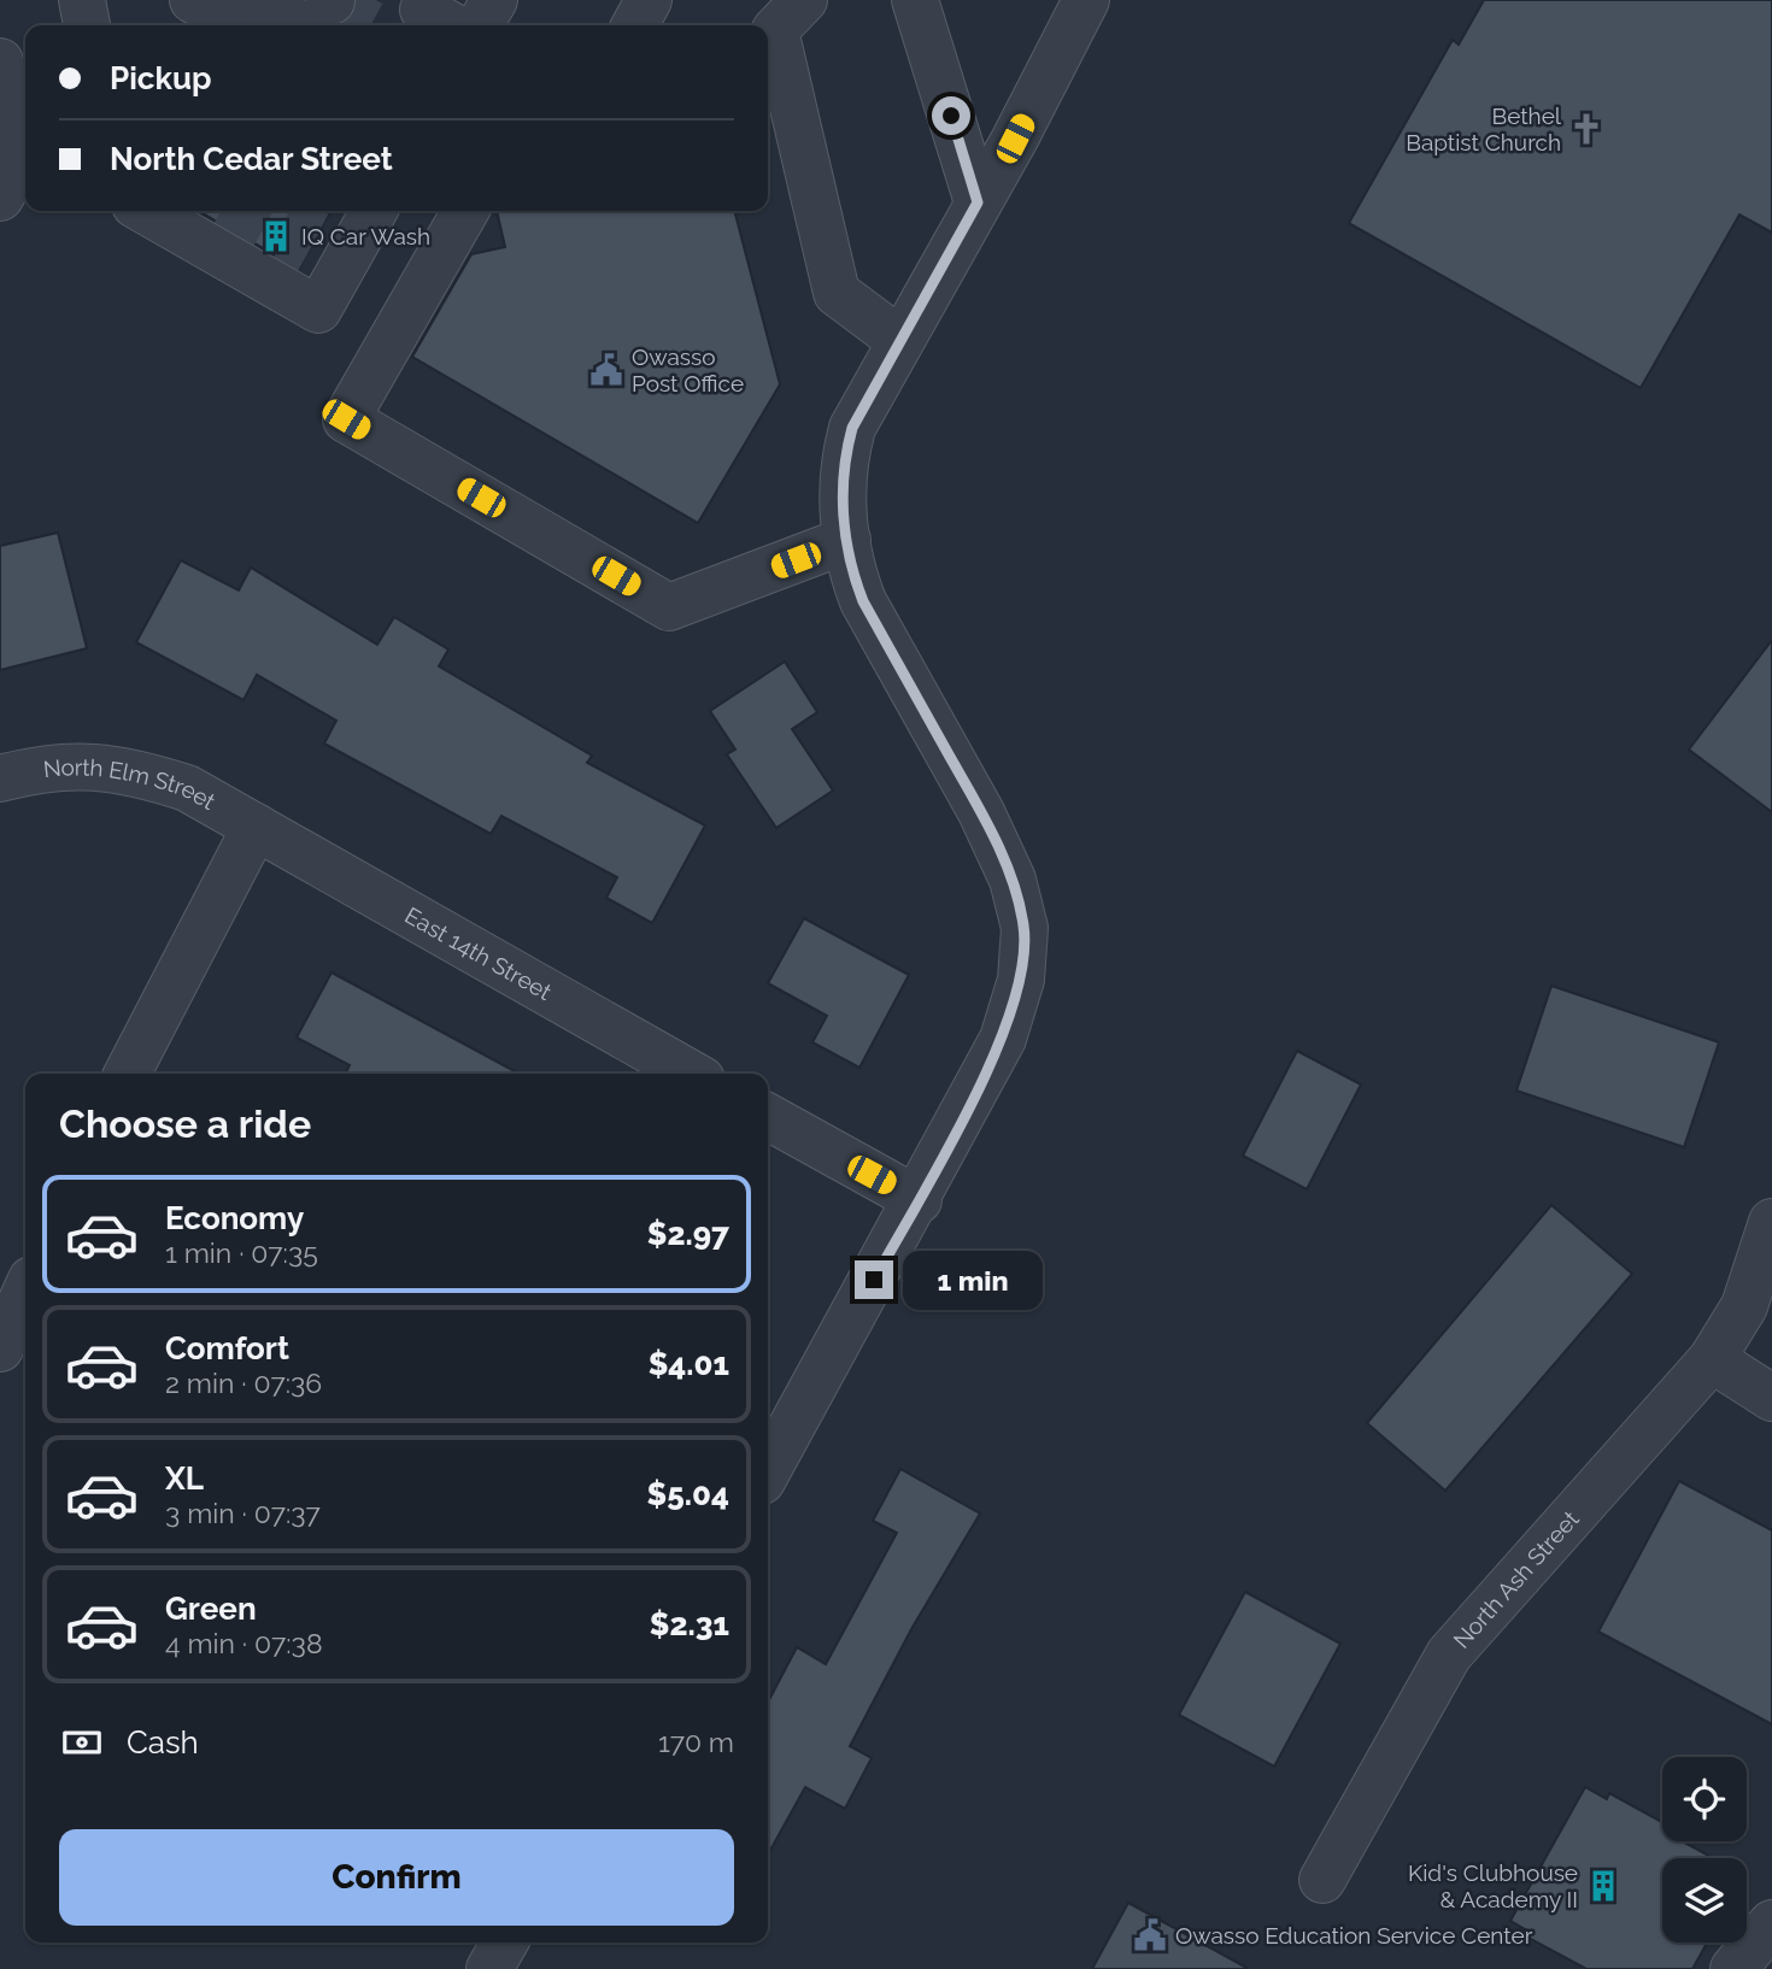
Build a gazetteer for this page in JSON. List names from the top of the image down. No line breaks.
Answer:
{"streets":{"street":["North Elm Street","East 14th Street","North Ash Street"]},"crossings":[["North Elm Street","East 14th Street"]],"places":{"church":["Bethel Baptist Church"],"building":["IQ Car Wash","Kid's Clubhouse & Academy II"],"public building":["Owasso Post Office","Owasso Education Service Center"]},"page":{"banner":["Pickup","North Cedar Street"],"heading":"Choose a ride","list":[{"name":"Economy","note":"1 min · 07:35","value":"$2.97"},{"name":"Comfort","note":"2 min · 07:36","value":"$4.01"},{"name":"XL","note":"3 min · 07:37","value":"$5.04"},{"name":"Green","note":"4 min · 07:38","value":"$2.31"}],"bubble":"1 min","pay":["Cash","170 m"],"buttons":"Confirm"}}
